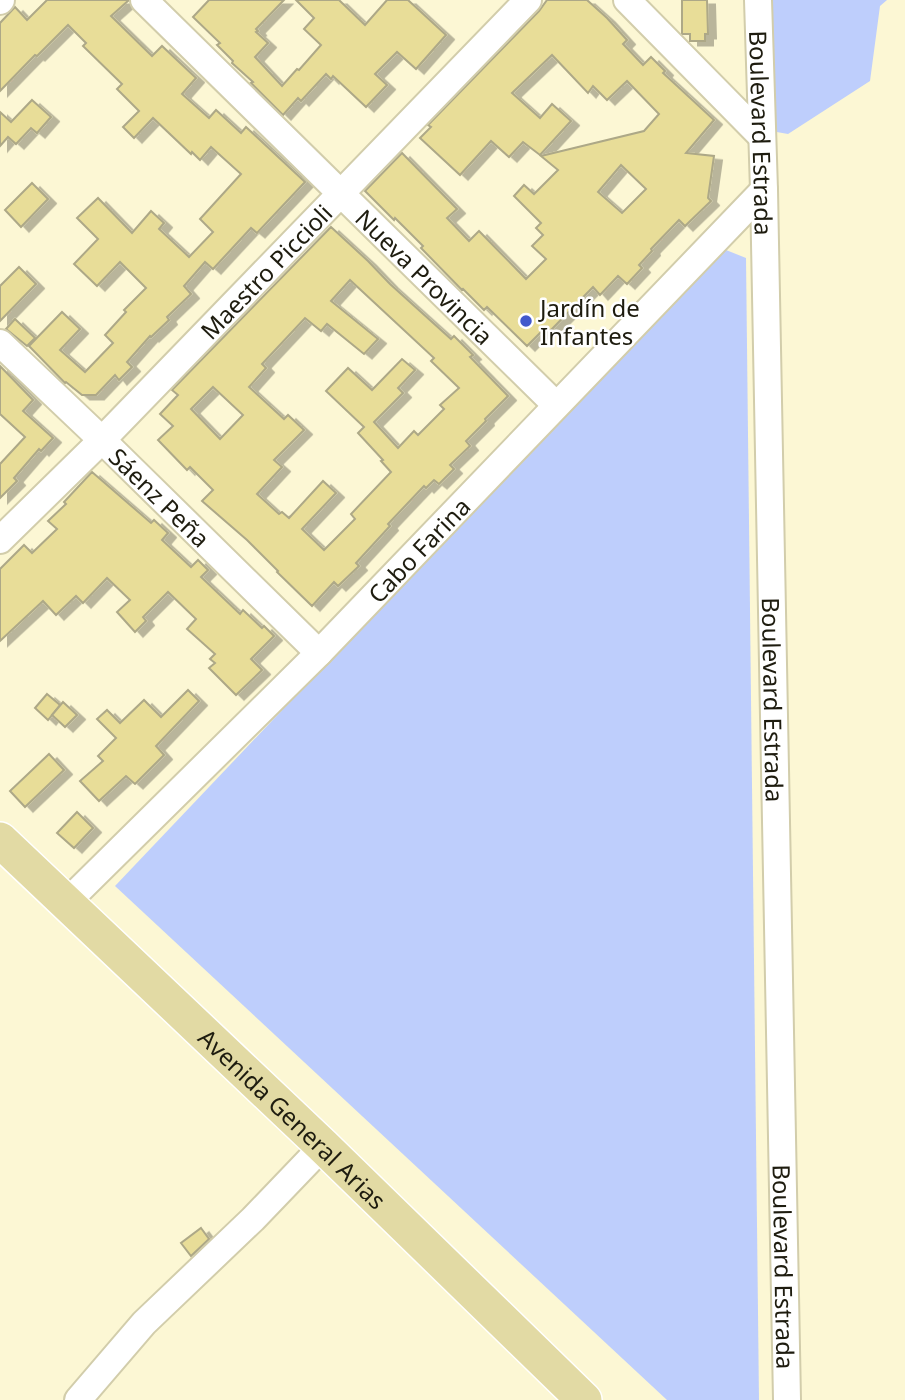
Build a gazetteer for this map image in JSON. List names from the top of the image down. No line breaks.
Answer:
{"streets":{"main road":["Avenida General Arias"],"street":["Boulevard Estrada","Maestro Piccioli","Nueva Provincia","Sáenz Peña","Cabo Farina"]},"crossings":[["Boulevard Estrada","Cabo Farina"],["Maestro Piccioli","Nueva Provincia"],["Maestro Piccioli","Sáenz Peña"],["Nueva Provincia","Cabo Farina"],["Sáenz Peña","Cabo Farina"],["Cabo Farina","Avenida General Arias"]],"places":["Jardín de Infantes"]}
